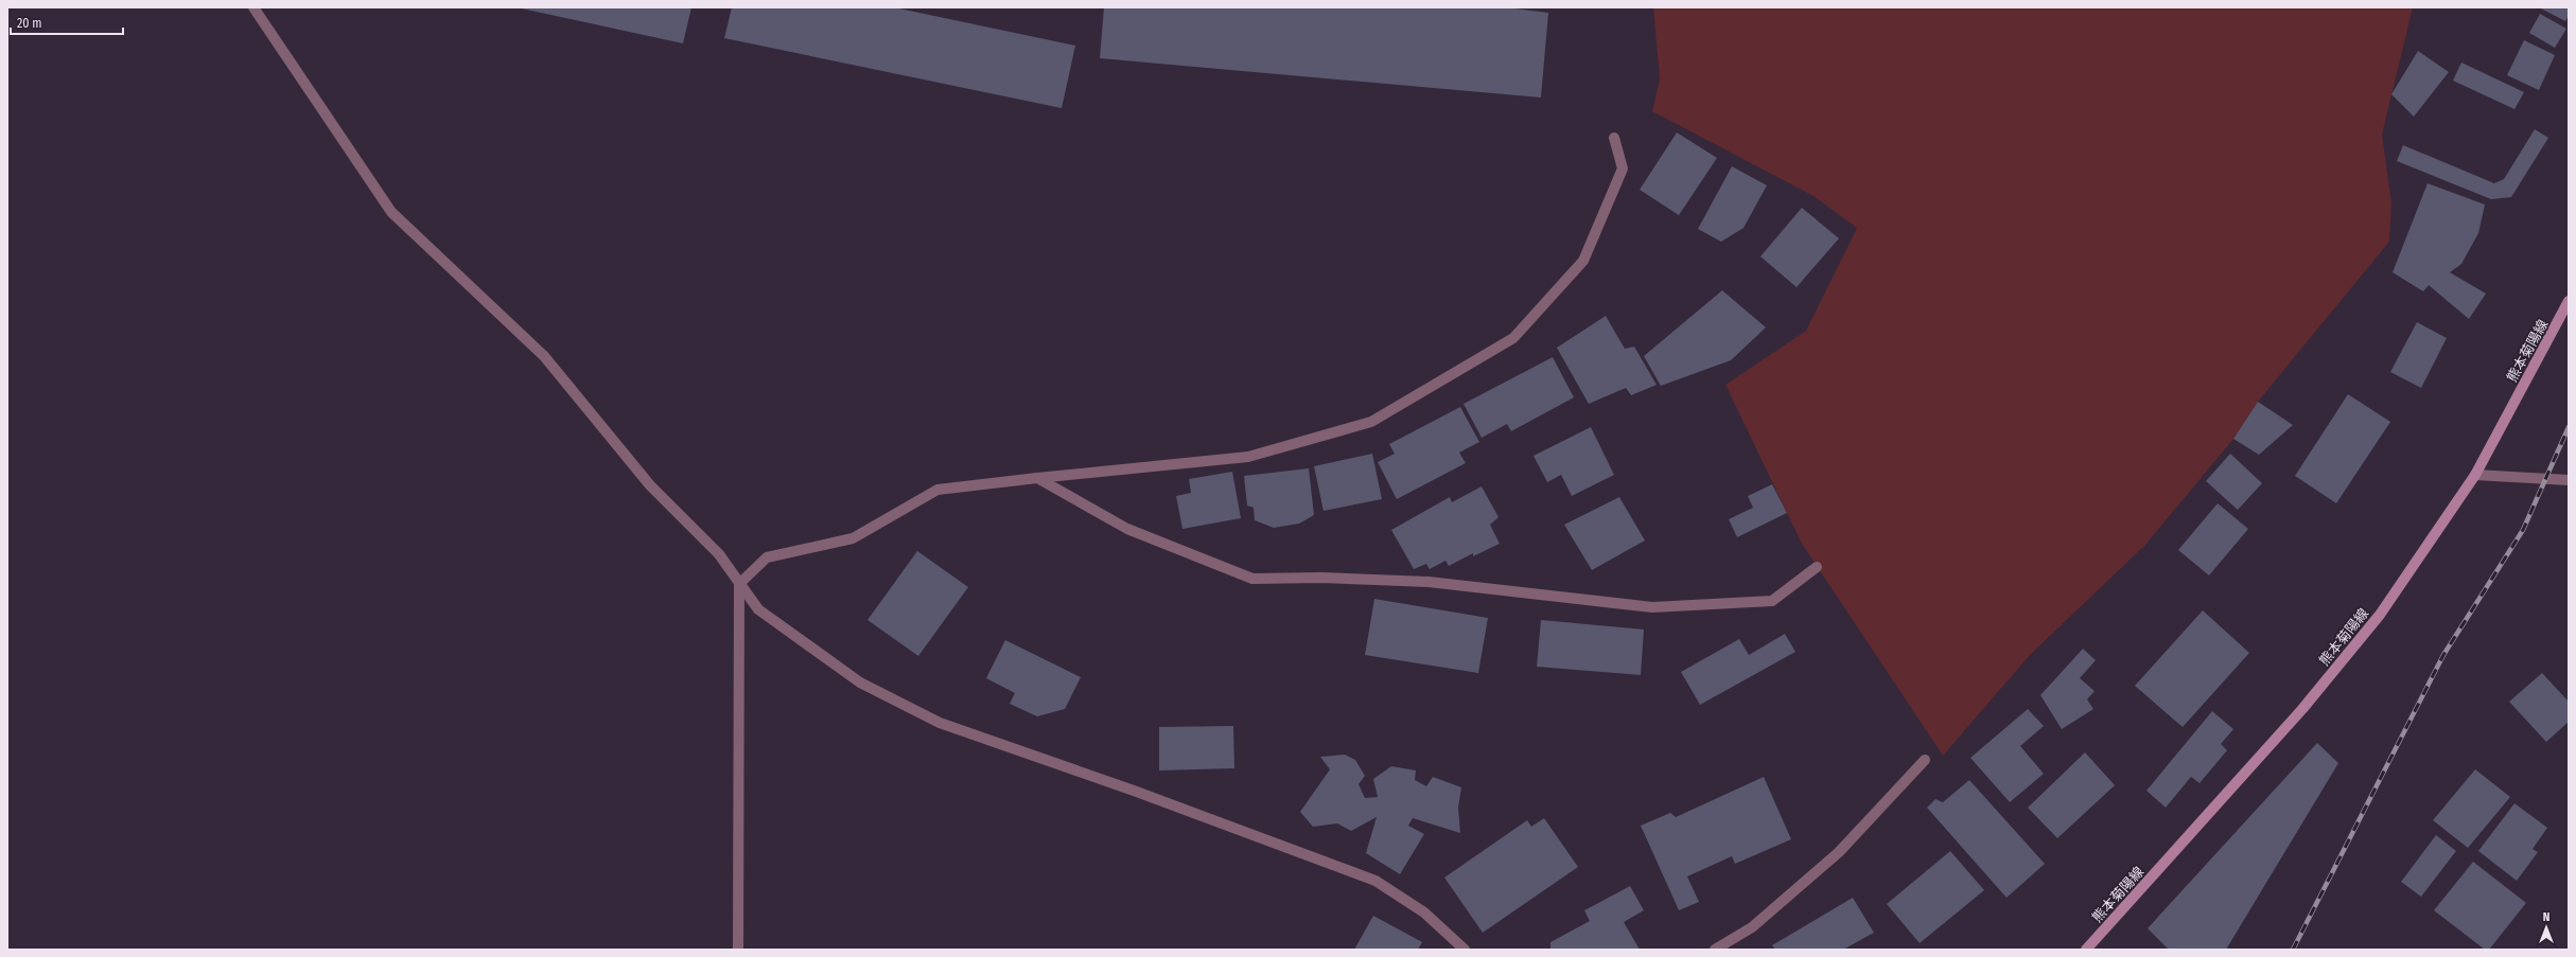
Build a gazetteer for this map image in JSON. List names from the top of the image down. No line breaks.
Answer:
{"streets":{"main road":["熊本菊陽線"]},"scale_bar":"20 m","north":"top"}
